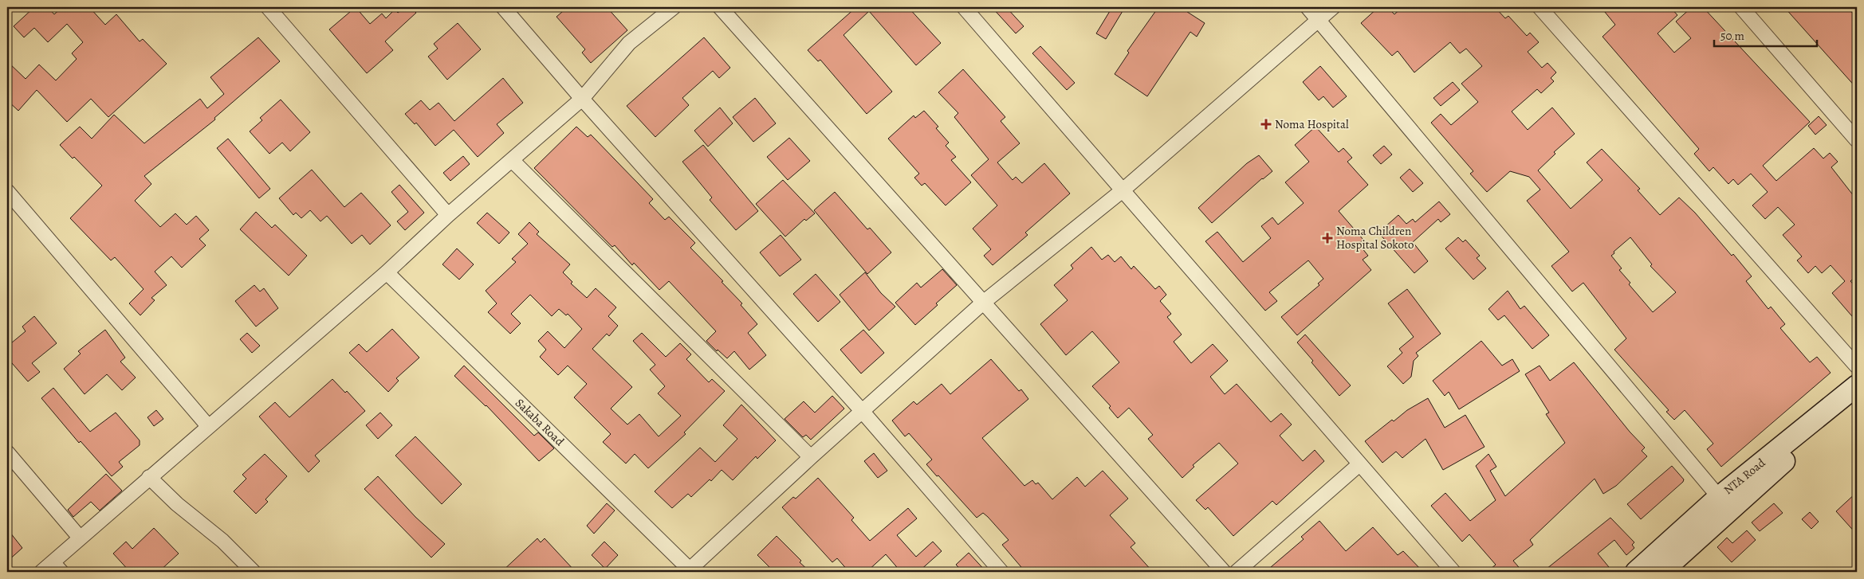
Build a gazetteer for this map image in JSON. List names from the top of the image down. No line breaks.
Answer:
{"streets":{"main road":["NTA Road"],"street":["Sakaba Road"]},"places":{"health":["Noma Hospital","Noma Children Hospital Sokoto"]},"scale_bar":"50 m"}
